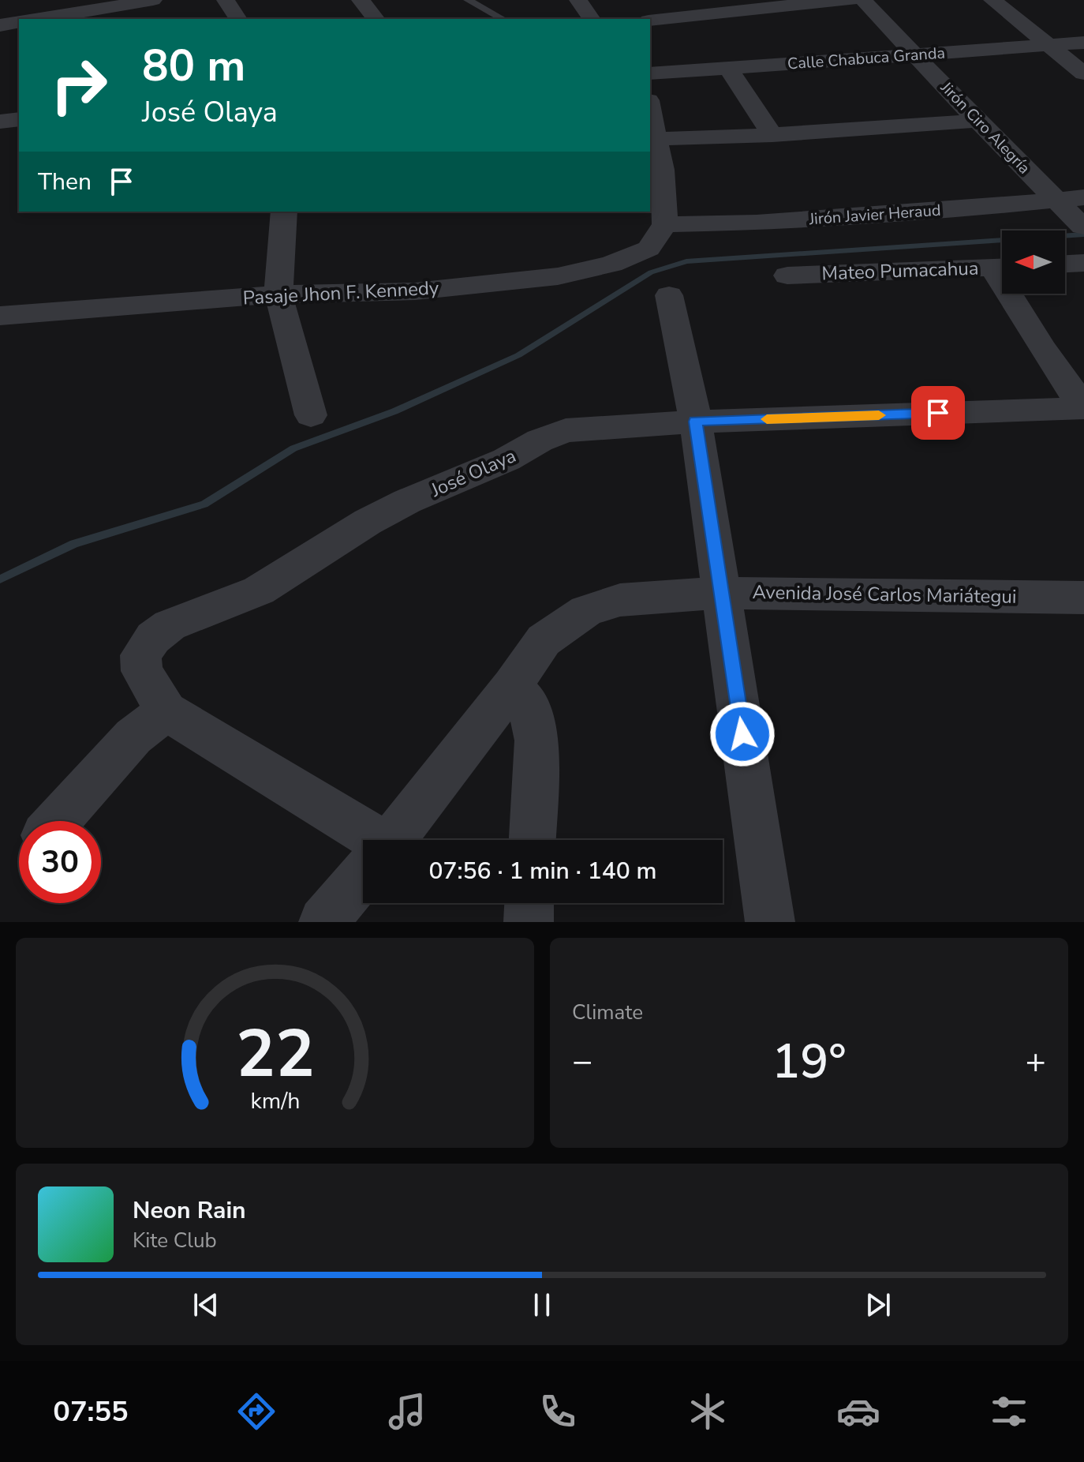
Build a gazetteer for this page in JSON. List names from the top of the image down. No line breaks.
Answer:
{"streets":{"street":["Calle Chabuca Granda","Jirón Ciro Alegría","Jirón Javier Heraud","Mateo Pumacahua","Pasaje Jhon F. Kennedy","José Olaya","Avenida José Carlos Mariátegui"]},"crossings":[["Calle Chabuca Granda","Jirón Ciro Alegría"],["Jirón Ciro Alegría","Jirón Javier Heraud"],["Jirón Javier Heraud","Pasaje Jhon F. Kennedy"]],"north":"left","page":{"turn":["80 m","José Olaya"],"then":"Then","limit":"30","trip":"07:56 · 1 min · 140 m","tile":"Climate","heat":["−","19°","+"],"song":["Neon Rain","Kite Club"],"tabs":"07:55","gauge":["22","km/h"]}}
